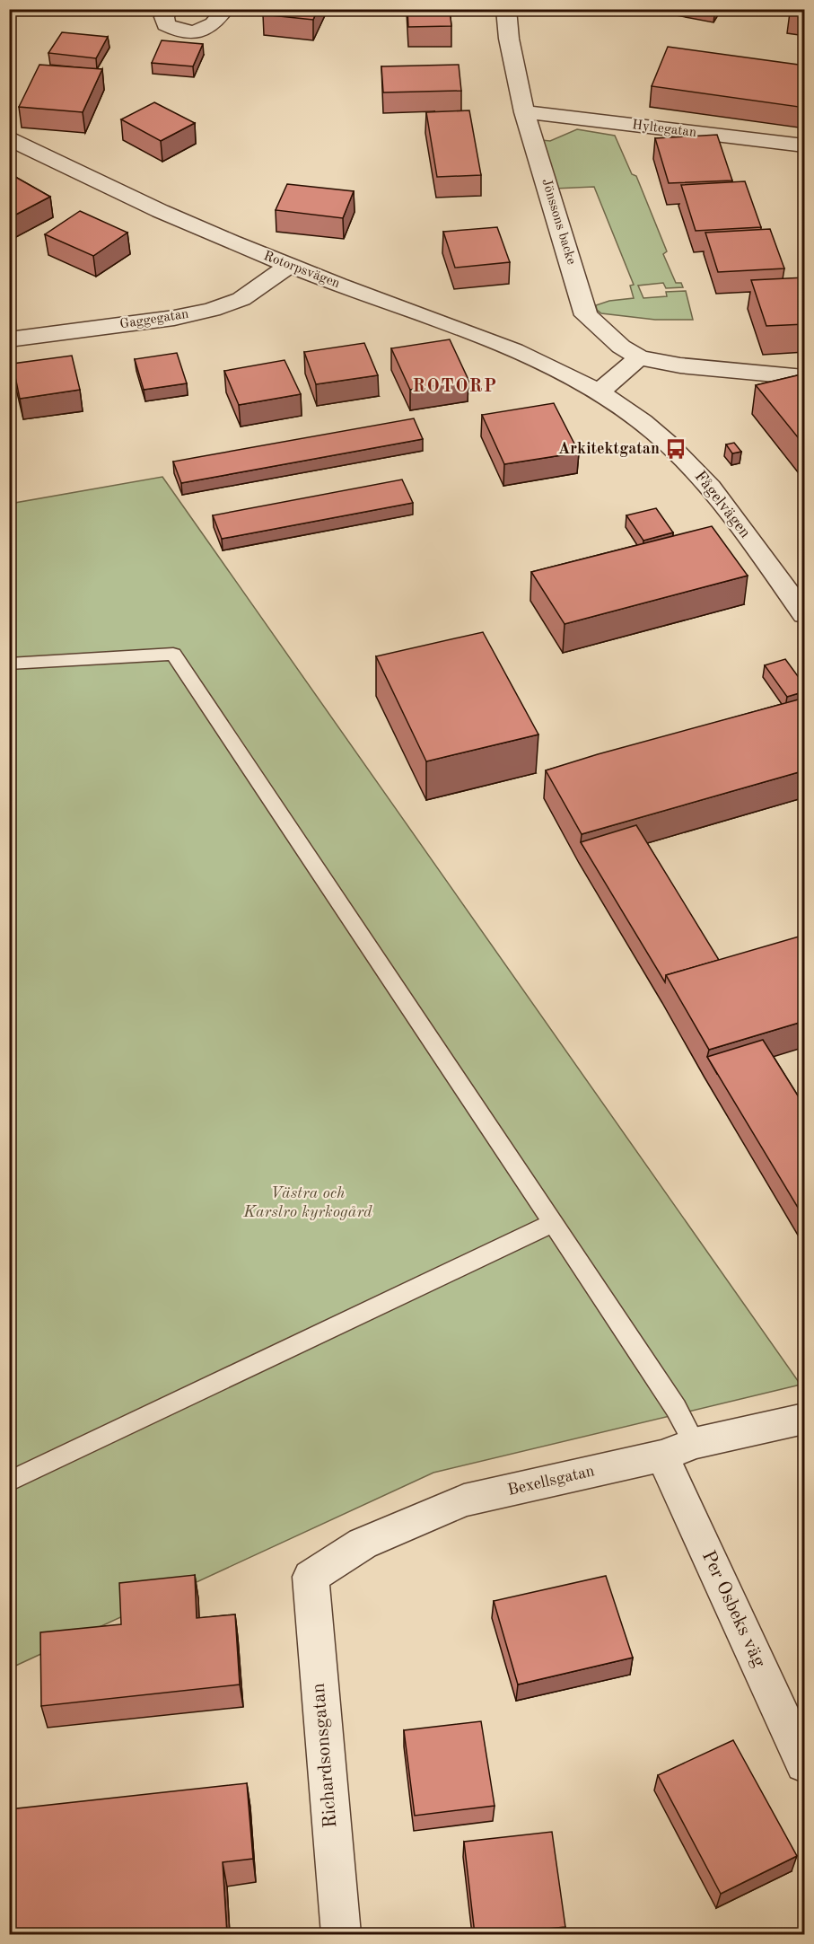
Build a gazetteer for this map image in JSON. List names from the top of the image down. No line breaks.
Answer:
{"streets":{"street":["Hyltegatan","Jönssons backe","Rotorpsvägen","Gaggegatan","Fågelvägen","Bexellsgatan","Per Osbeks väg","Richardsonsgatan"]},"crossings":[["Hyltegatan","Jönssons backe"],["Rotorpsvägen","Gaggegatan"],["Rotorpsvägen","Fågelvägen"],["Bexellsgatan","Per Osbeks väg"],["Bexellsgatan","Richardsonsgatan"]],"districts":["ROTORP"],"parks":["Västra och Karslro kyrkogård"],"places":{"bus stop":["Arkitektgatan"]}}
